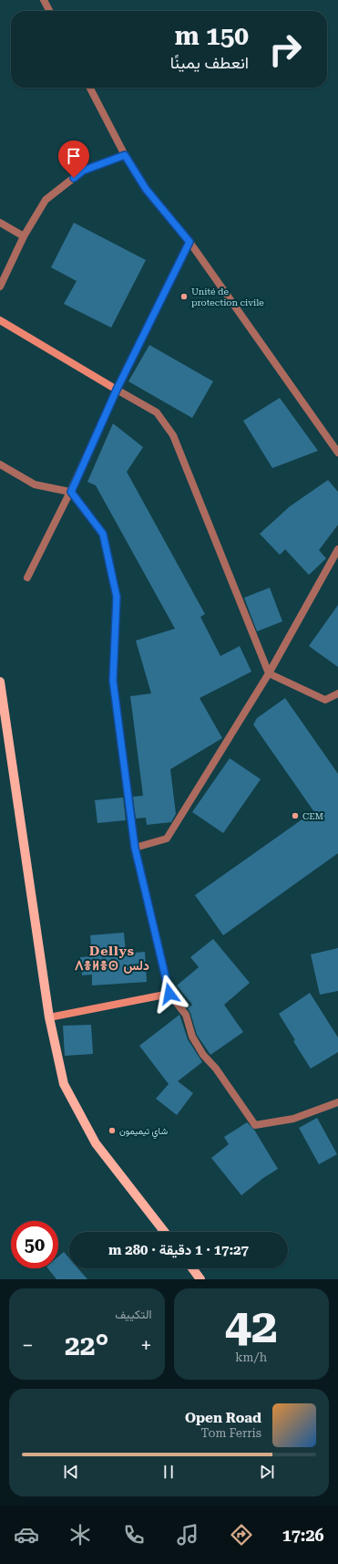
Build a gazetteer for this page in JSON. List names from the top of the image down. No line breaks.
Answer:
{"districts":["Dellys ⴷⴻⵍⴻⵙ دلس"],"places":["Unité de protection civile","CEM","شاي تيميمون"],"page":{"turn":["150 m","انعطف يمينًا"],"limit":"50","trip":"17:27 · 1 دقيقة · 280 m","tile":[["42","km/h"],"التكييف"],"heat":["−","22°","+"],"song":["Open Road","Tom Ferris"],"tabs":"17:26"}}
